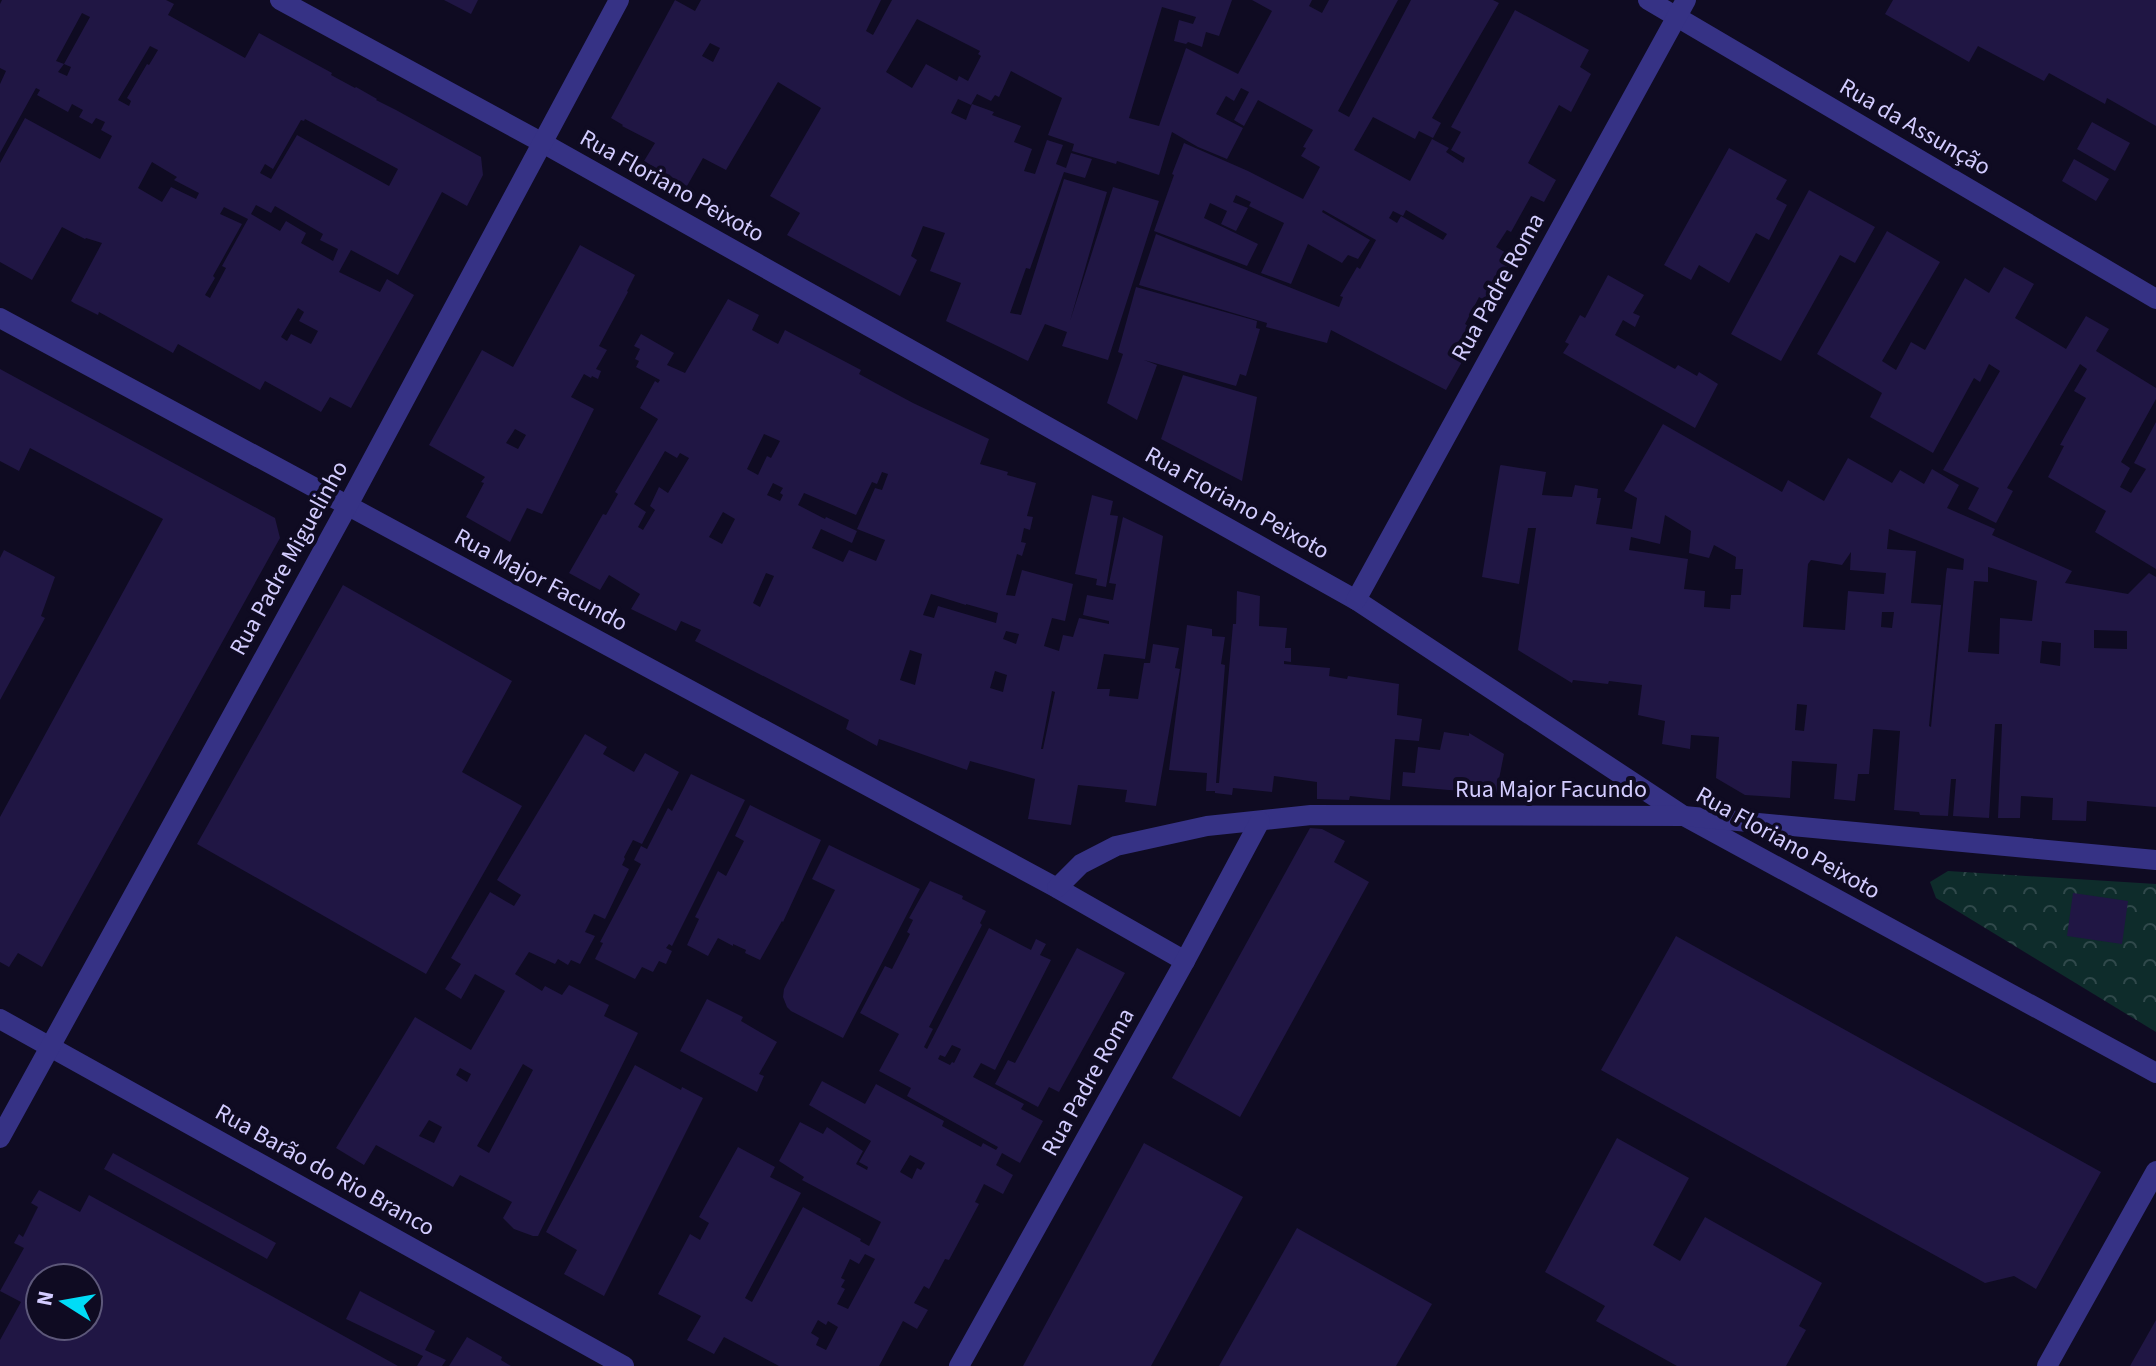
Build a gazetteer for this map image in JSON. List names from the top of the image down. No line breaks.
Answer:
{"streets":{"street":["Rua da Assunção","Rua Floriano Peixoto","Rua Padre Roma","Rua Padre Miguelinho","Rua Major Facundo","Rua Barão do Rio Branco"]},"crossings":[["Rua da Assunção","Rua Padre Roma"],["Rua Floriano Peixoto","Rua Padre Roma"],["Rua Floriano Peixoto","Rua Padre Miguelinho"],["Rua Floriano Peixoto","Rua Major Facundo"],["Rua Padre Roma","Rua Major Facundo"],["Rua Padre Miguelinho","Rua Major Facundo"],["Rua Padre Miguelinho","Rua Barão do Rio Branco"]],"north":"left"}
